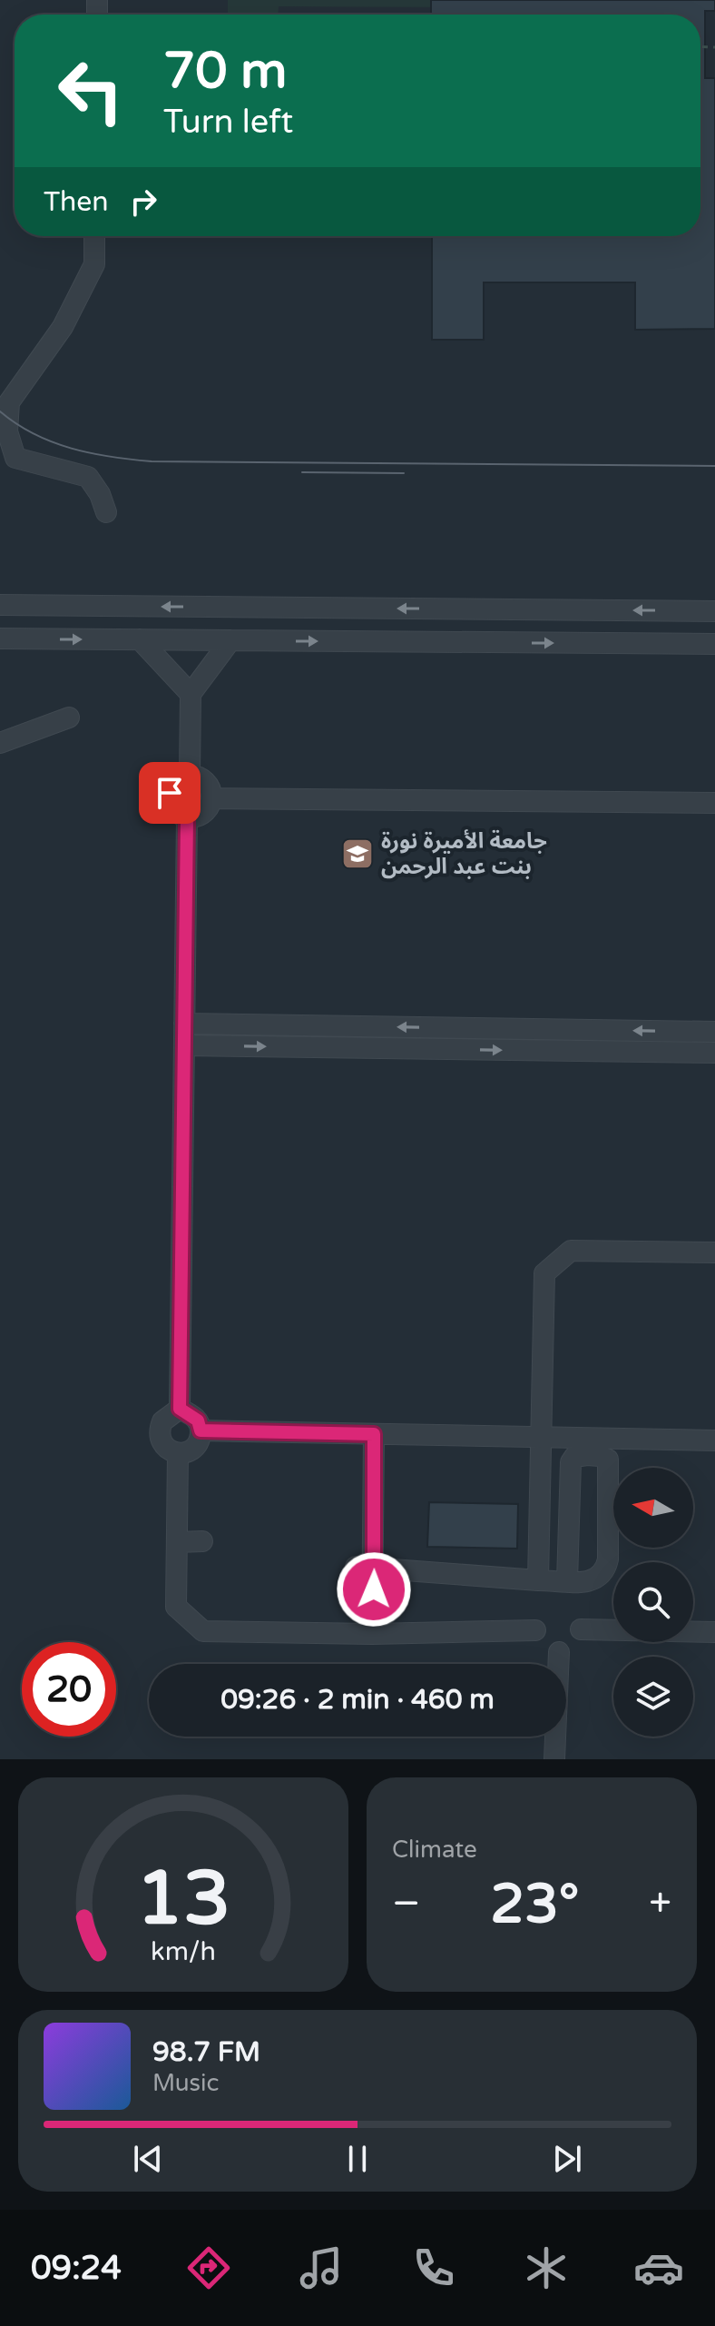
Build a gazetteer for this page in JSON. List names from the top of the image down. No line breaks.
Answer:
{"places":{"school or university":["جامعة الأميرة نورة بنت عبد الرحمن"]},"north":"left","page":{"turn":["70 m","Turn left"],"then":"Then","limit":"20","trip":"09:26 · 2 min · 460 m","tile":"Climate","heat":["−","23°","+"],"song":["98.7 FM","Music"],"tabs":"09:24","gauge":["13","km/h"]}}
